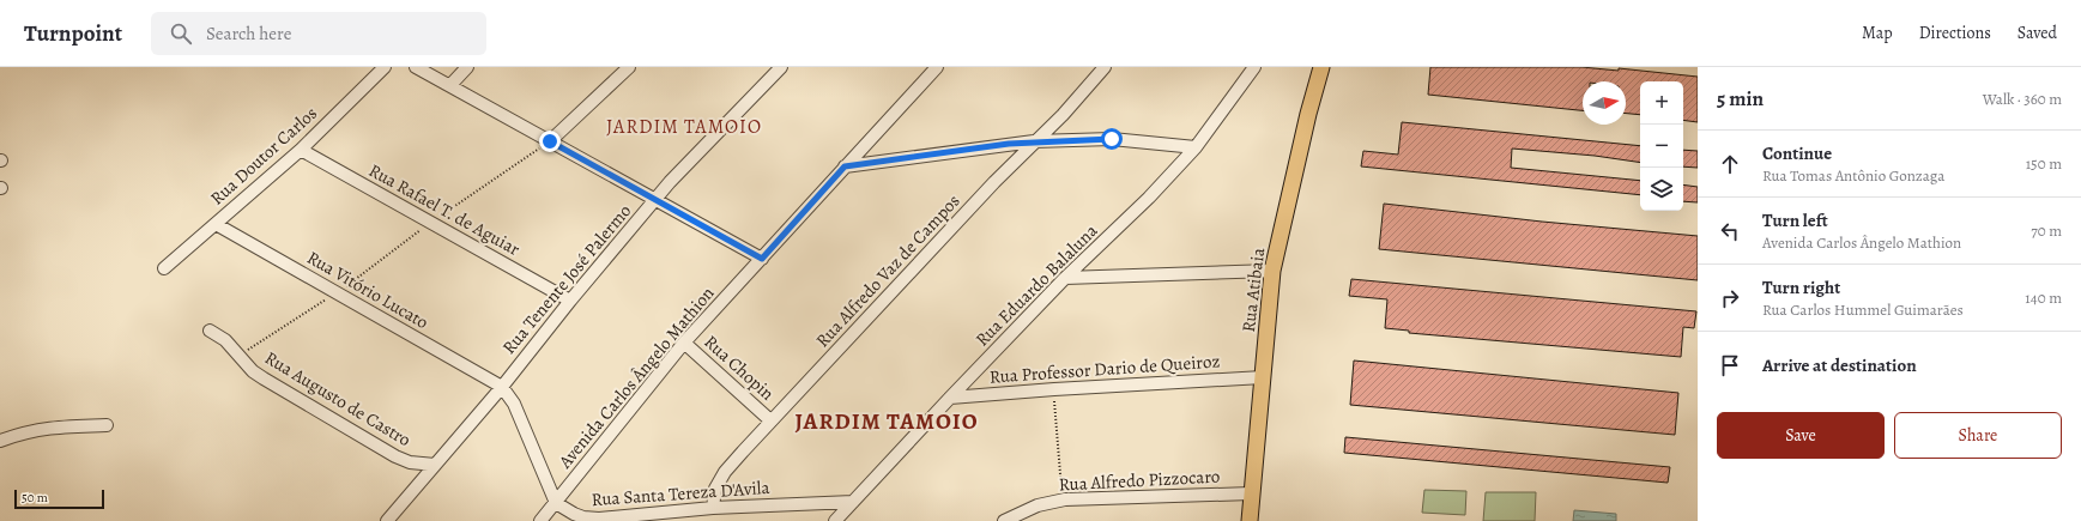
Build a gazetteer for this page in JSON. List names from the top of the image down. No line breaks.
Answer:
{"streets":{"main road":["Rua Atibaia"],"street":["Rua Doutor Carlos","Rua Rafael T. de Aguiar","Rua Alfredo Vaz de Campos","Rua Tenente José Palermo","Rua Eduardo Balaluna","Rua Vitório Lucato","Rua Chopin","Rua Professor Dario de Queiroz","Avenida Carlos Ângelo Mathion","Rua Augusto de Castro","Rua Alfredo Pizzocaro","Rua Santa Tereza D'Avila"]},"crossings":[["Rua Doutor Carlos","Rua Rafael T. de Aguiar"],["Rua Doutor Carlos","Rua Vitório Lucato"],["Rua Rafael T. de Aguiar","Rua Tenente José Palermo"],["Rua Alfredo Vaz de Campos","Rua Chopin"],["Rua Alfredo Vaz de Campos","Rua Santa Tereza D'Avila"],["Rua Tenente José Palermo","Rua Vitório Lucato"],["Rua Tenente José Palermo","Rua Augusto de Castro"],["Rua Eduardo Balaluna","Rua Professor Dario de Queiroz"],["Rua Eduardo Balaluna","Rua Santa Tereza D'Avila"],["Rua Atibaia","Rua Professor Dario de Queiroz"],["Rua Atibaia","Rua Alfredo Pizzocaro"],["Rua Chopin","Avenida Carlos Ângelo Mathion"],["Avenida Carlos Ângelo Mathion","Rua Santa Tereza D'Avila"]],"districts":["JARDIM TAMOIO","JARDIM TAMOIO"],"scale_bar":"50 m","north":"right","page":{"header":"Turnpoint","search":"Search here","nav":["Map","Directions","Saved"],"heading":["5 min","Walk · 360 m"],"map_buttons":["+","−"],"list":[["Continue","Rua Tomas Antônio Gonzaga","150 m"],["Turn left","Avenida Carlos Ângelo Mathion","70 m"],["Turn right","Rua Carlos Hummel Guimarães","140 m"],"Arrive at destination"],"buttons":["Save","Share"],"scale":"50 m"}}
